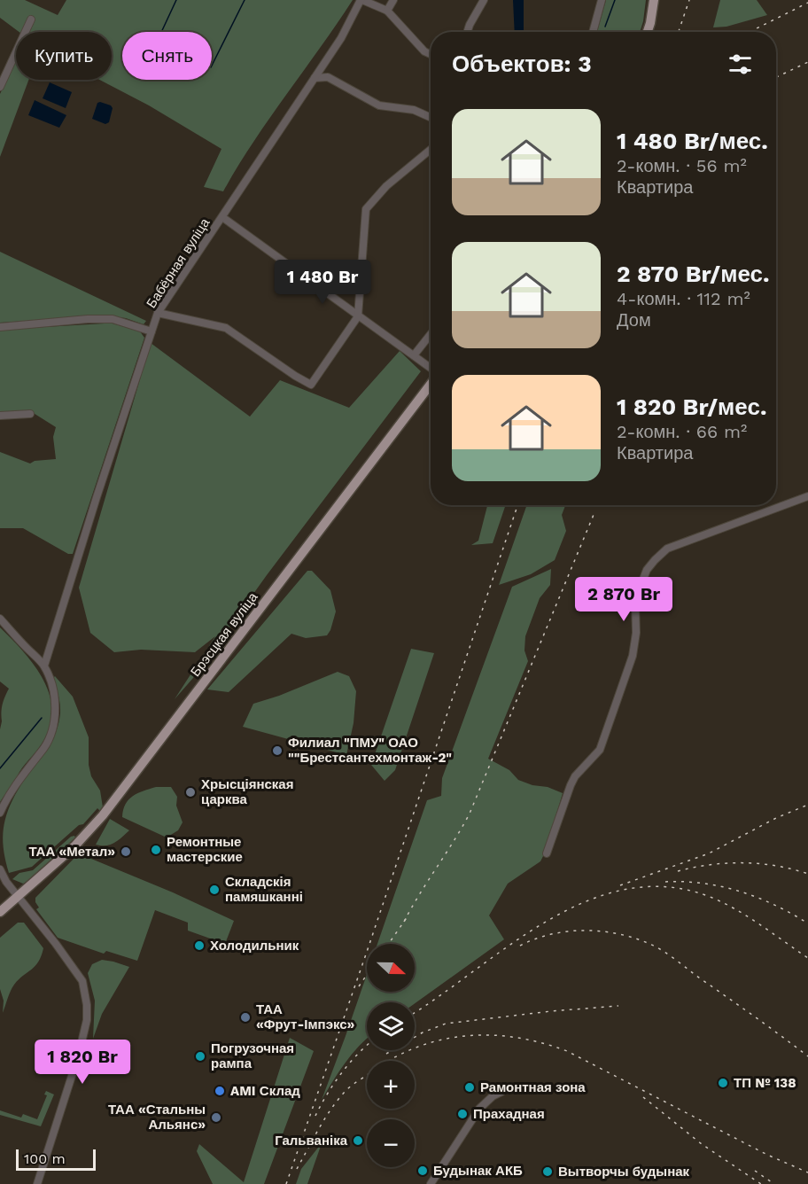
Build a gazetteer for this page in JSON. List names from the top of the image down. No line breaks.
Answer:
{"streets":{"main road":["Брэсцкая вуліца"],"street":["Бабёрная вуліца"]},"places":["Филиал \"ПМУ\" ОАО \"\"Брестсантехмонтаж-2\"","Хрысціянская царква","Ремонтные мастерские","ТАА «Метал»","Складскія памяшканні","Холодильник","ТАА «Фрут-Імпэкс»","Погрузочная рампа","ТП № 138","Рамонтная зона","AMI Склад","Прахадная","ТАА «Стальны Альянс»","Гальваніка","Будынак АКБ","Вытворчы будынак"],"scale_bar":"100 m","north":"right","page":{"chip":["Купить","Снять"],"heading":"Объектов: 3","list":[{"name":"1 480 Br/мес.","note":"2-комн. · 56 m² · Квартира"},{"name":"2 870 Br/мес.","note":"4-комн. · 112 m² · Дом"},{"name":"1 820 Br/мес.","note":"2-комн. · 66 m² · Квартира"}],"price":["1 480 Br","2 870 Br","1 820 Br"],"map_buttons":["+","−"],"scale":"100 m"}}
